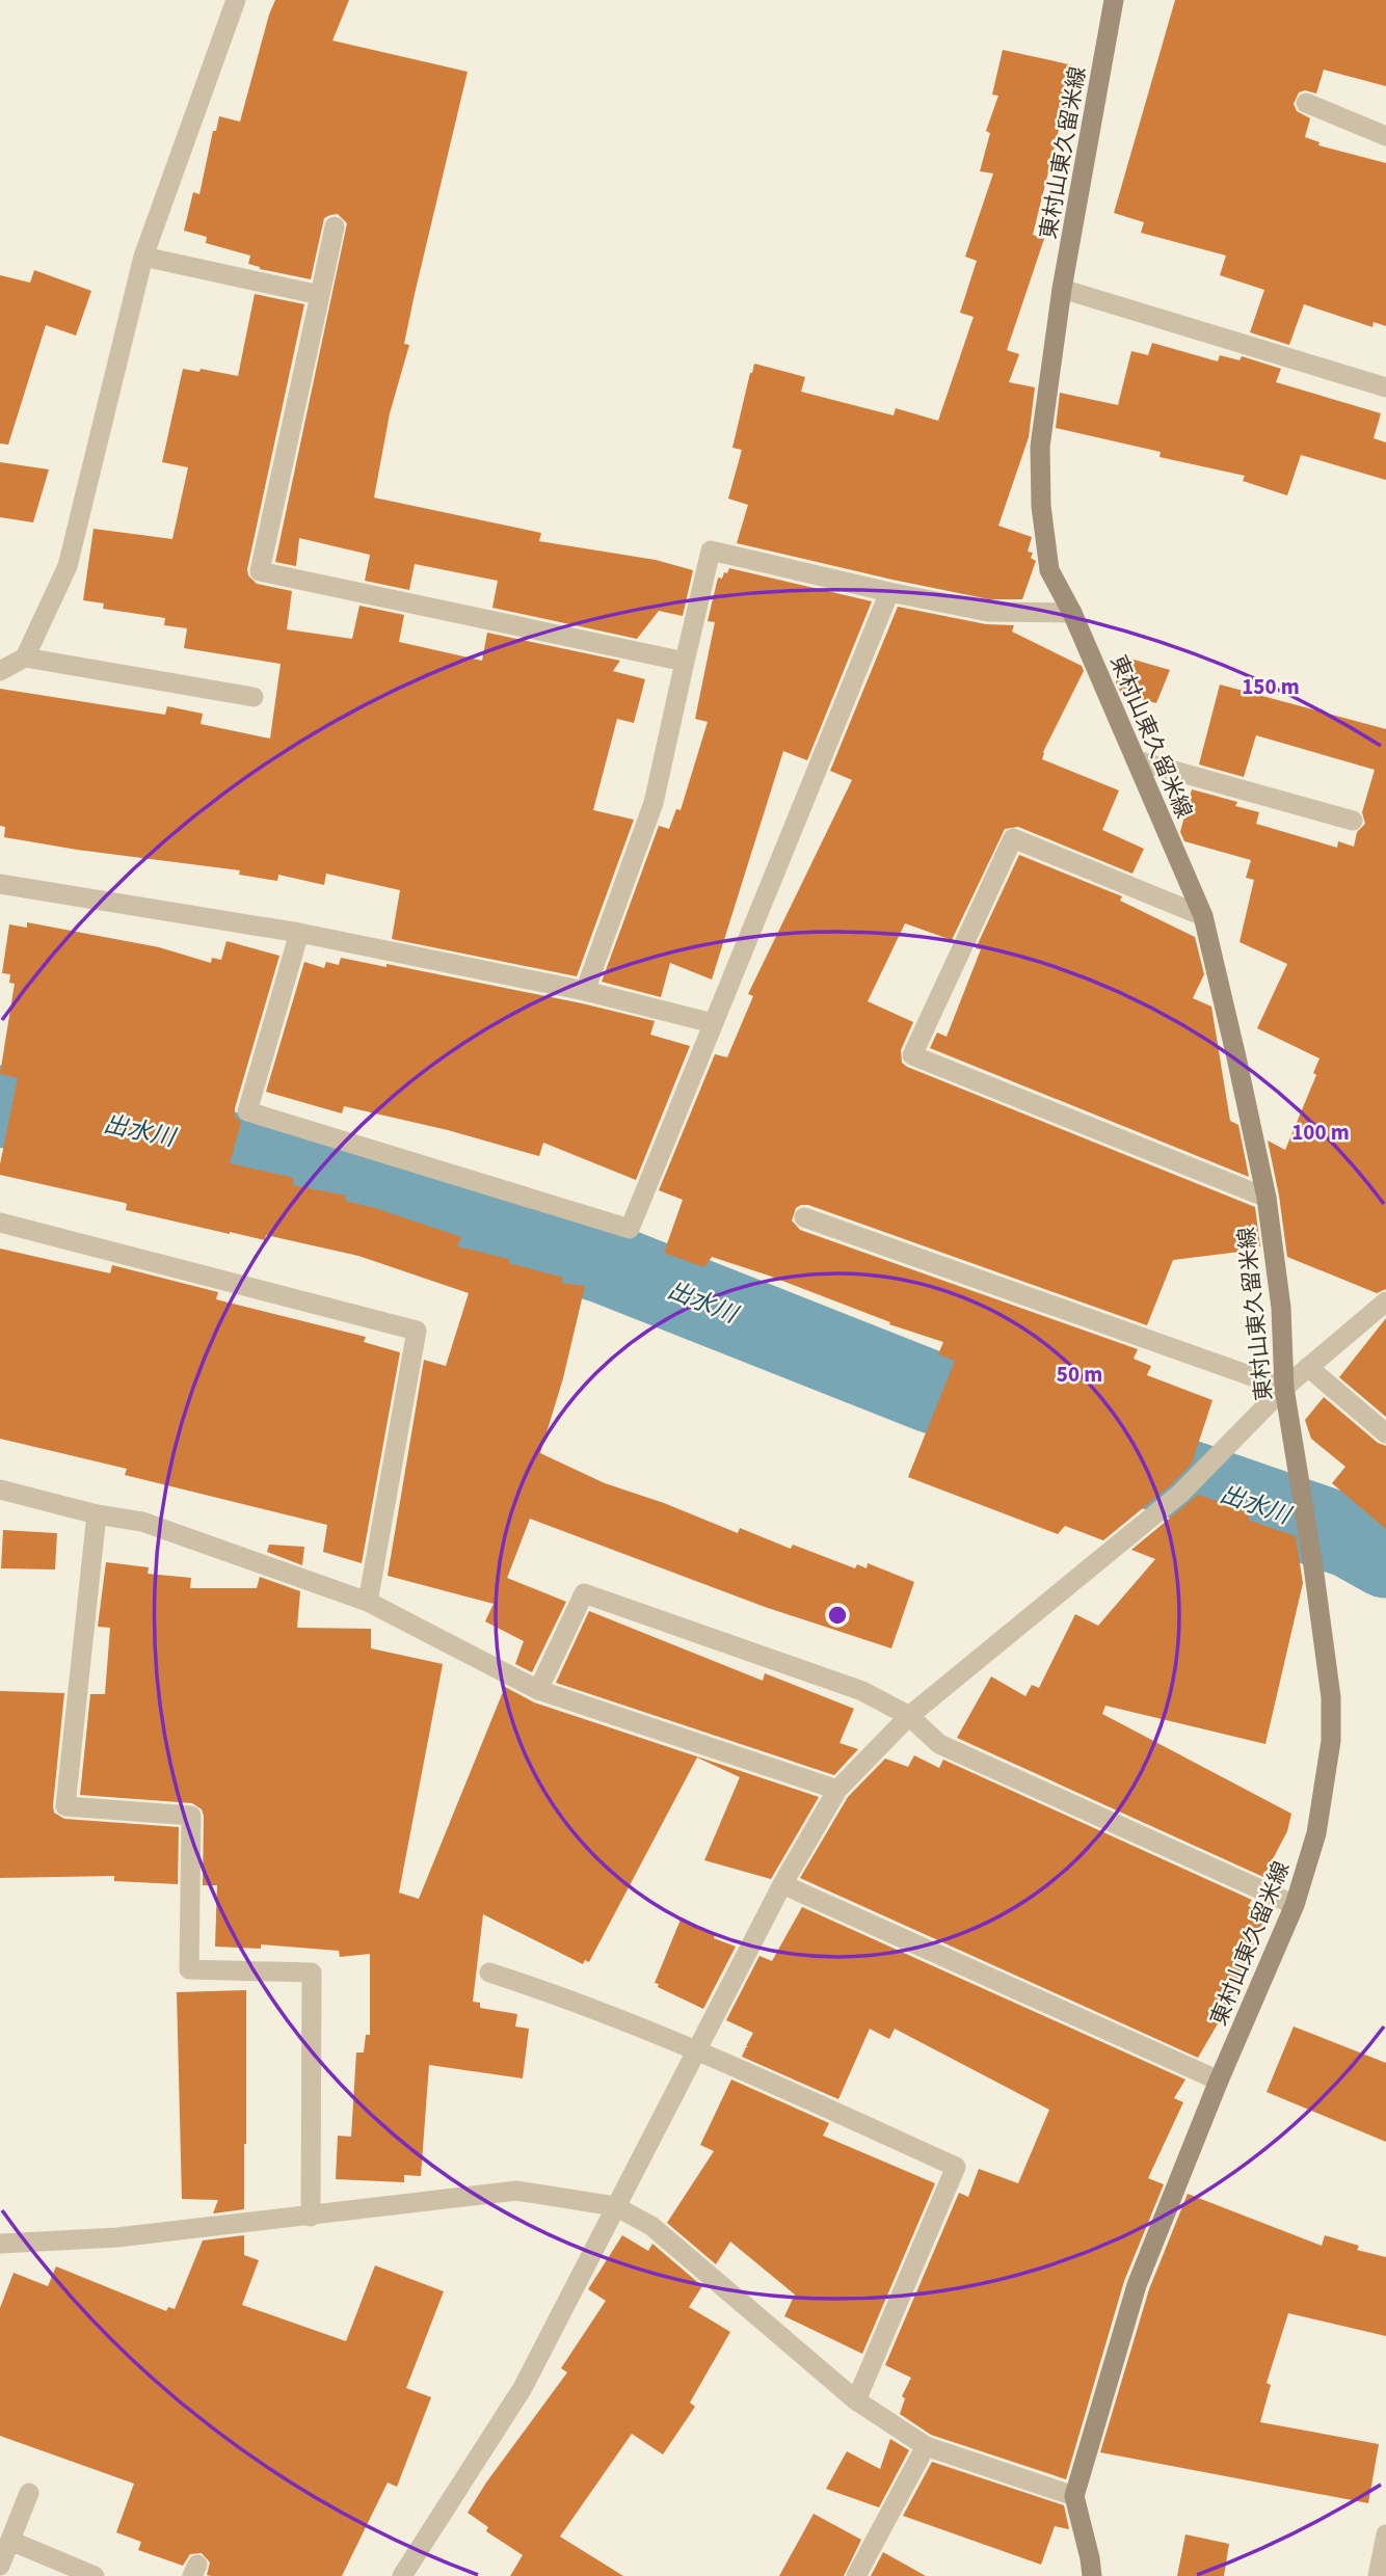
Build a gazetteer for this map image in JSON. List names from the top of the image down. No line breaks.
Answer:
{"streets":{"main road":["東村山東久留米線"]},"water":["出水川"],"rings":["150 m","100 m","50 m"]}
